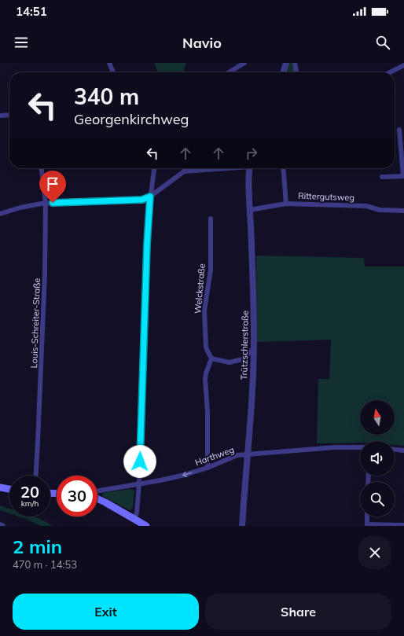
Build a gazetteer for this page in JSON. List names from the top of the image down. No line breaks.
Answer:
{"streets":{"street":["Rittergutsweg","Welckstraße","Louis-Schreiter-Straße","Trützschlerstraße","Harthweg"]},"crossings":[["Trützschlerstraße","Harthweg"]],"north":"top","page":{"status":"14:51","header":"Navio","turn":["340 m","Georgenkirchweg"],"speed":"20 km/h","limit":"30","heading":["2 min","470 m · 14:53"],"buttons":["Exit","Share"]}}
